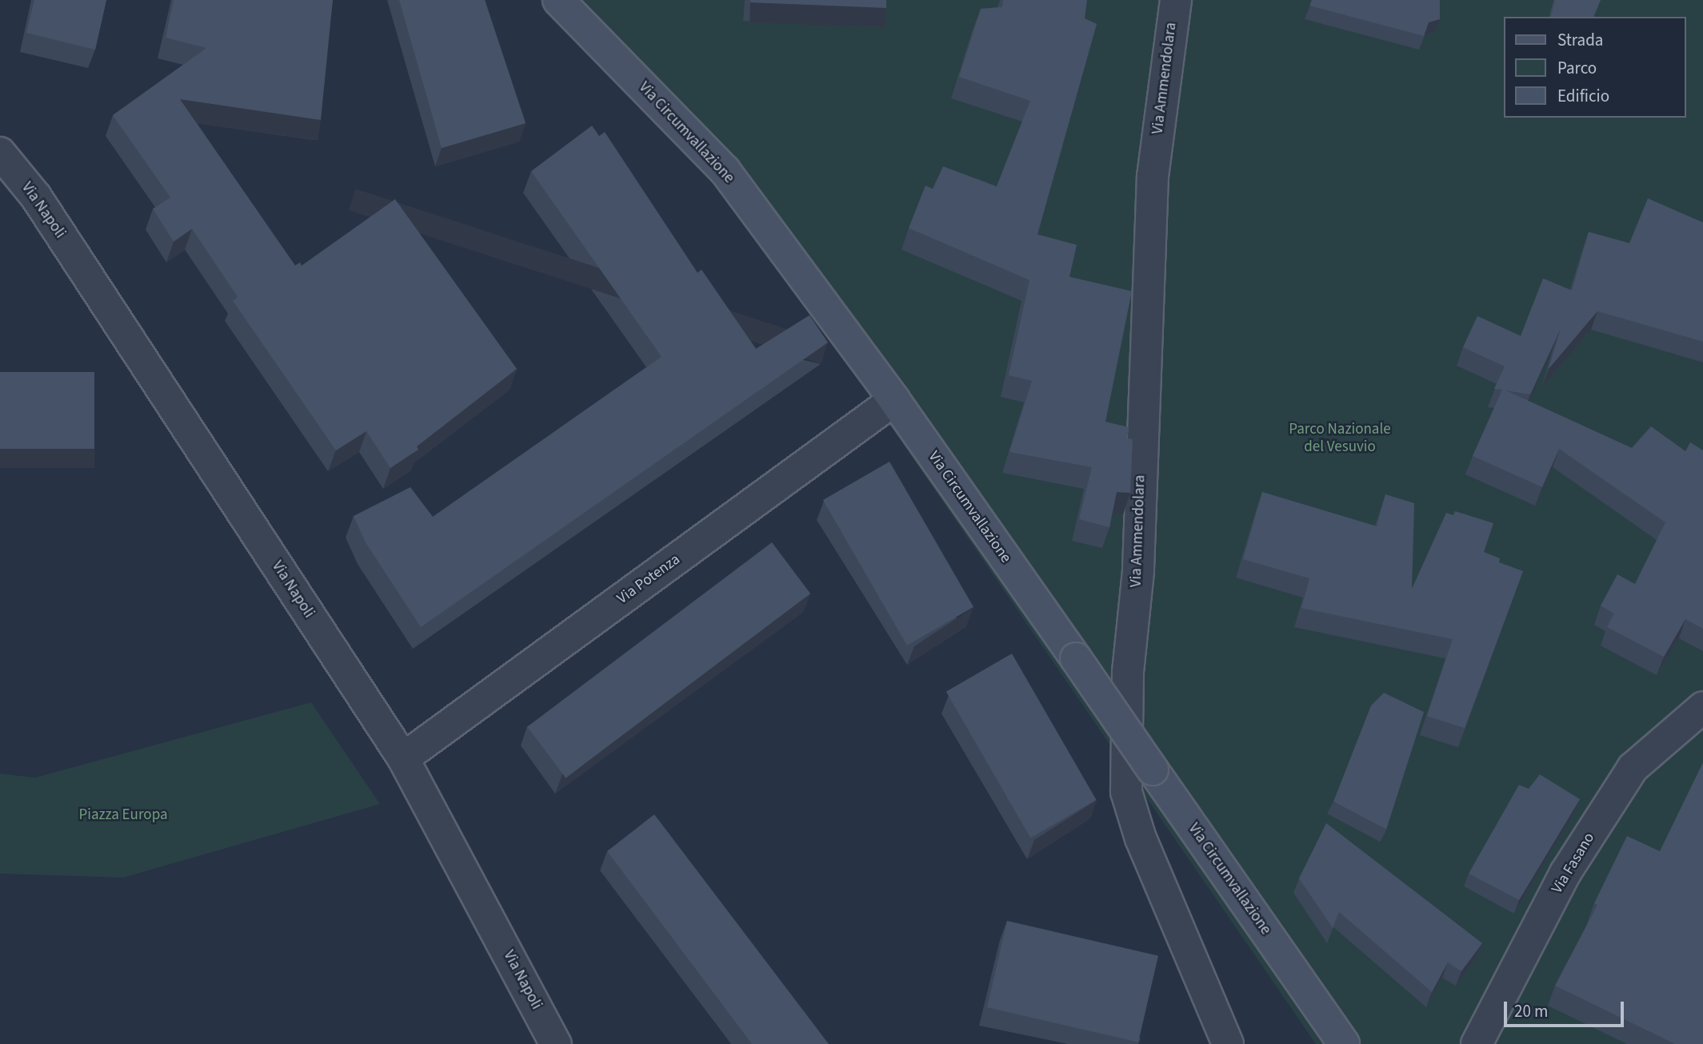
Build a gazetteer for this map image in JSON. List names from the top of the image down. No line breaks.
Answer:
{"streets":{"main road":["Via Circumvallazione"],"street":["Via Ammendolara","Via Napoli","Via Potenza","Via Fasano"]},"crossings":[["Via Circumvallazione","Via Potenza"],["Via Napoli","Via Potenza"]],"parks":["Parco Nazionale del Vesuvio","Piazza Europa"],"legend":["Strada","Parco","Edificio"],"scale_bar":"20 m"}
